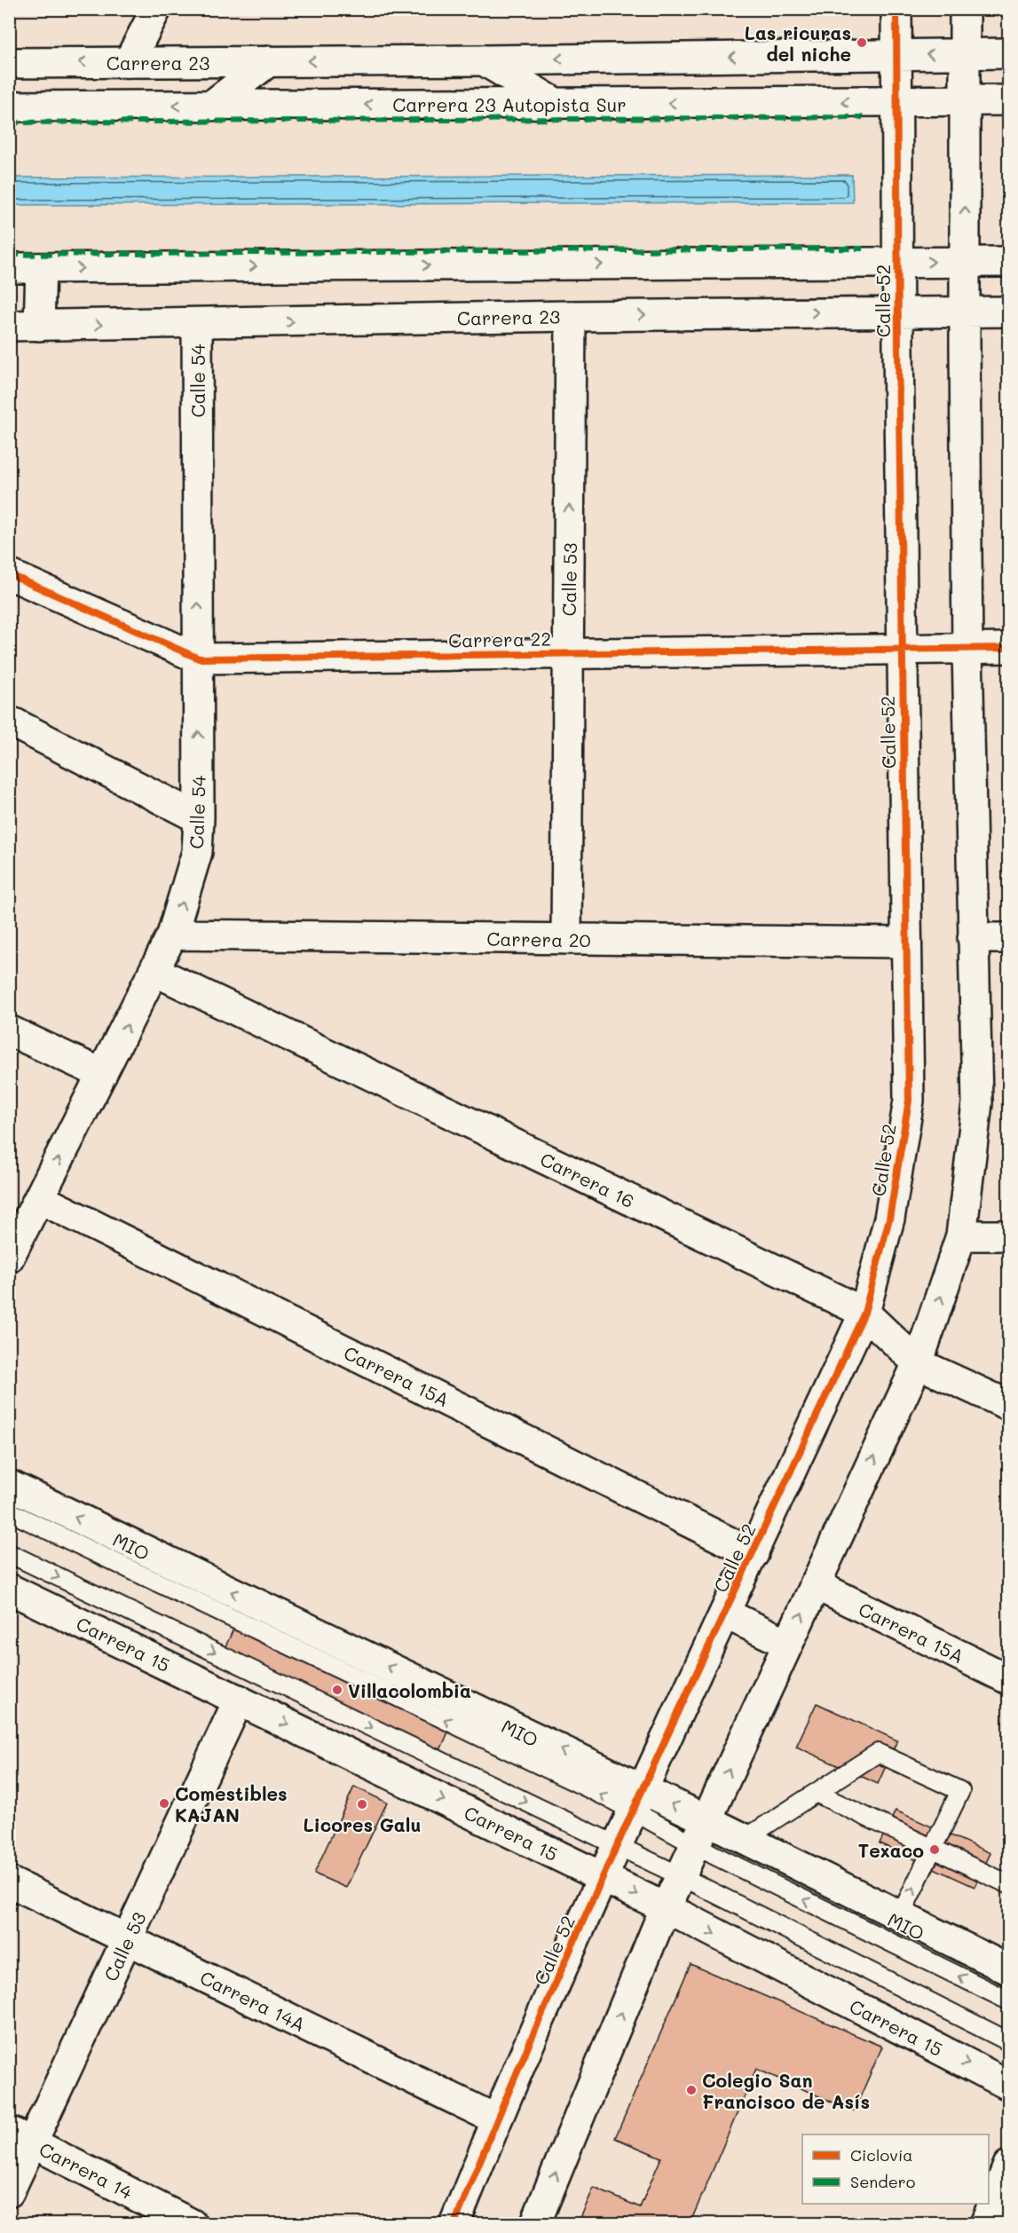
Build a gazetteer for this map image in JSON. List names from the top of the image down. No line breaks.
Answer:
{"streets":{"street":["Carrera 23","Carrera 23 Autopista Sur","Calle 52","Calle 54","Calle 53","Carrera 22","Carrera 20","Carrera 16","Carrera 15A","Carrera 15","Carrera 14A","Carrera 14"],"lane":["MIO"]},"crossings":[["Carrera 23","Calle 52"],["Carrera 23","Calle 54"],["Carrera 23","Calle 53"],["Carrera 23 Autopista Sur","Calle 52"],["Calle 52","Carrera 22"],["Calle 52","Carrera 20"],["Calle 52","Carrera 16"],["Calle 52","Carrera 15A"],["Calle 52","MIO"],["Calle 52","Carrera 15"],["Calle 52","Carrera 14A"],["Calle 54","Carrera 22"],["Calle 54","Carrera 20"],["Calle 54","Carrera 16"],["Calle 54","Carrera 15A"],["Calle 53","Carrera 22"],["Calle 53","Carrera 20"],["Calle 53","Carrera 15"],["Calle 53","Carrera 14A"],["Calle 53","Carrera 14"]],"one_way":["Calle 54"],"places":["Las ricuras del niche","Villacolombia","Comestibles KAJAN","Licores Galu","Texaco","Colegio San Francisco de Asís"],"legend":["Ciclovía","Sendero"]}
